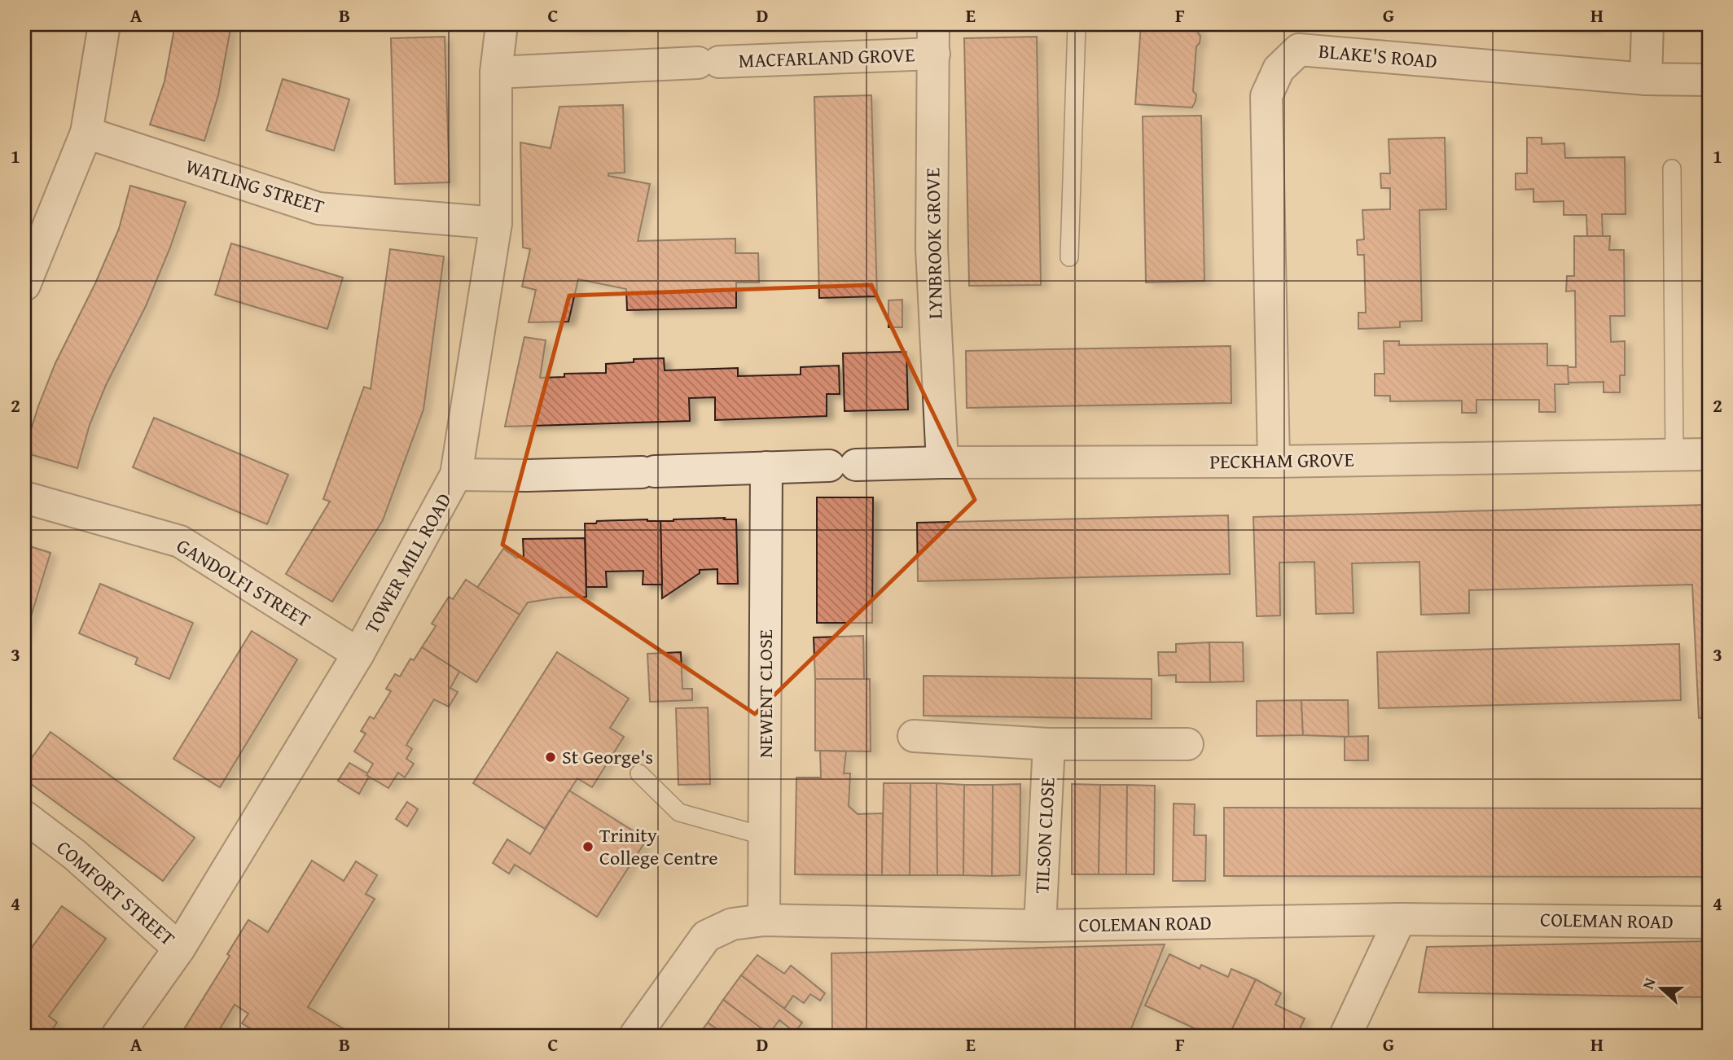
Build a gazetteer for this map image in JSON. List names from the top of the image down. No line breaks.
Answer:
{"streets":{"street":["BLAKE'S ROAD","MACFARLAND GROVE","WATLING STREET","LYNBROOK GROVE","PECKHAM GROVE","TOWER MILL ROAD","GANDOLFI STREET","NEWENT CLOSE","TILSON CLOSE","COMFORT STREET","COLEMAN ROAD"]},"crossings":[["BLAKE'S ROAD","PECKHAM GROVE"],["MACFARLAND GROVE","LYNBROOK GROVE"],["MACFARLAND GROVE","TOWER MILL ROAD"],["WATLING STREET","TOWER MILL ROAD"],["LYNBROOK GROVE","PECKHAM GROVE"],["PECKHAM GROVE","NEWENT CLOSE"],["TOWER MILL ROAD","GANDOLFI STREET"],["TOWER MILL ROAD","COMFORT STREET"],["NEWENT CLOSE","COLEMAN ROAD"],["TILSON CLOSE","COLEMAN ROAD"]],"places":["St George's","Trinity College Centre"],"north":"left","grid":{"columns":["A","B","C","D","E","F","G","H"],"rows":["1","2","3","4"]}}
